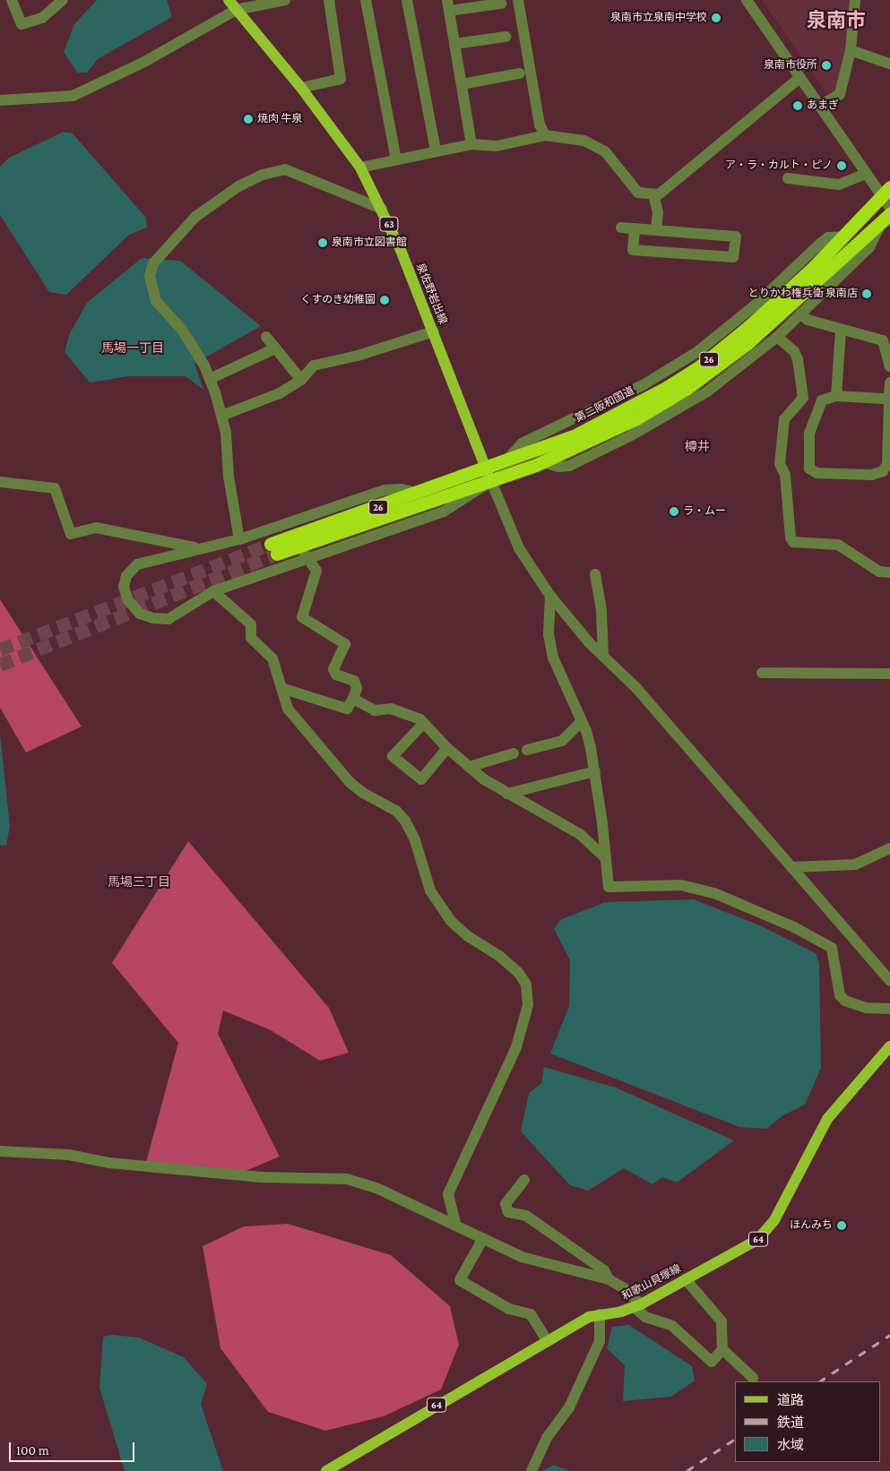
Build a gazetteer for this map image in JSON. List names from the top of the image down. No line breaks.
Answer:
{"streets":{"highway":["26","第二阪和国道"],"main road":["63","泉佐野岩出線","64","和歌山貝塚線"]},"crossings":[["泉佐野岩出線","第二阪和国道"]],"districts":["泉南市","馬場一丁目","樽井","馬場三丁目"],"places":["泉南市立泉南中学校","泉南市役所","あまぎ","焼肉 牛泉","ア・ラ・カルト・ピノ","泉南市立図書館","とりかわ権兵衛 泉南店","くすのき幼稚園","ラ・ムー","ほんみち"],"legend":["道路","鉄道","水域"],"scale_bar":"100 m"}
